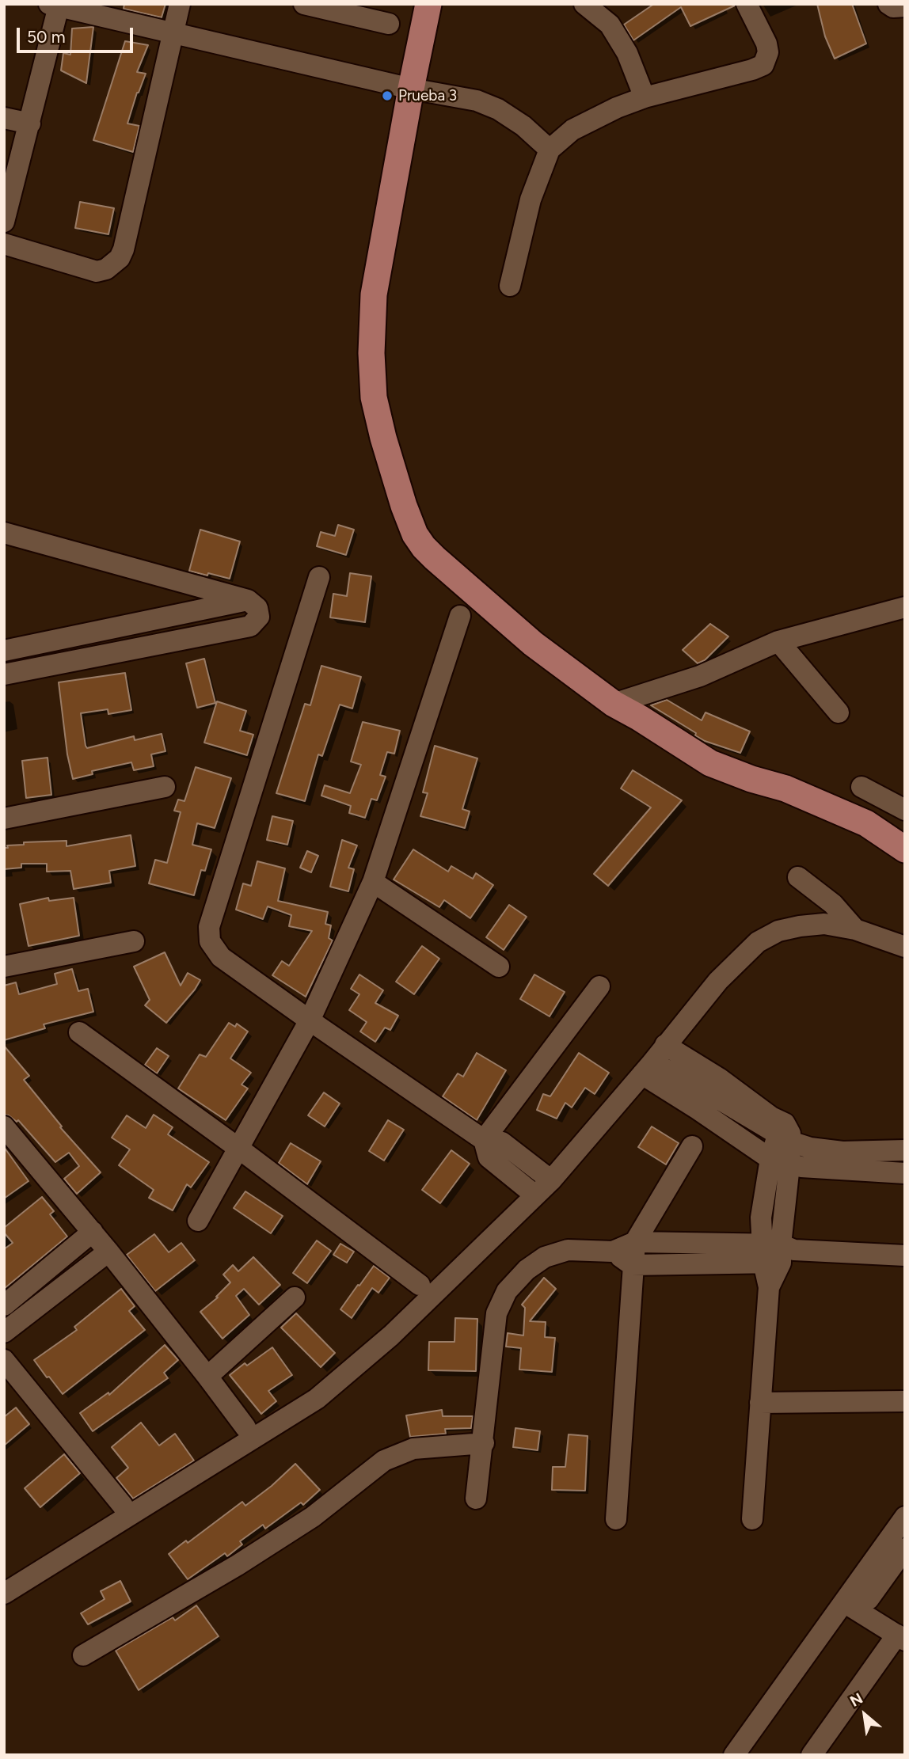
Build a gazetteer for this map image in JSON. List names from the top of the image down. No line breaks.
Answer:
{"places":["Prueba 3"],"scale_bar":"50 m","north":"top left"}
